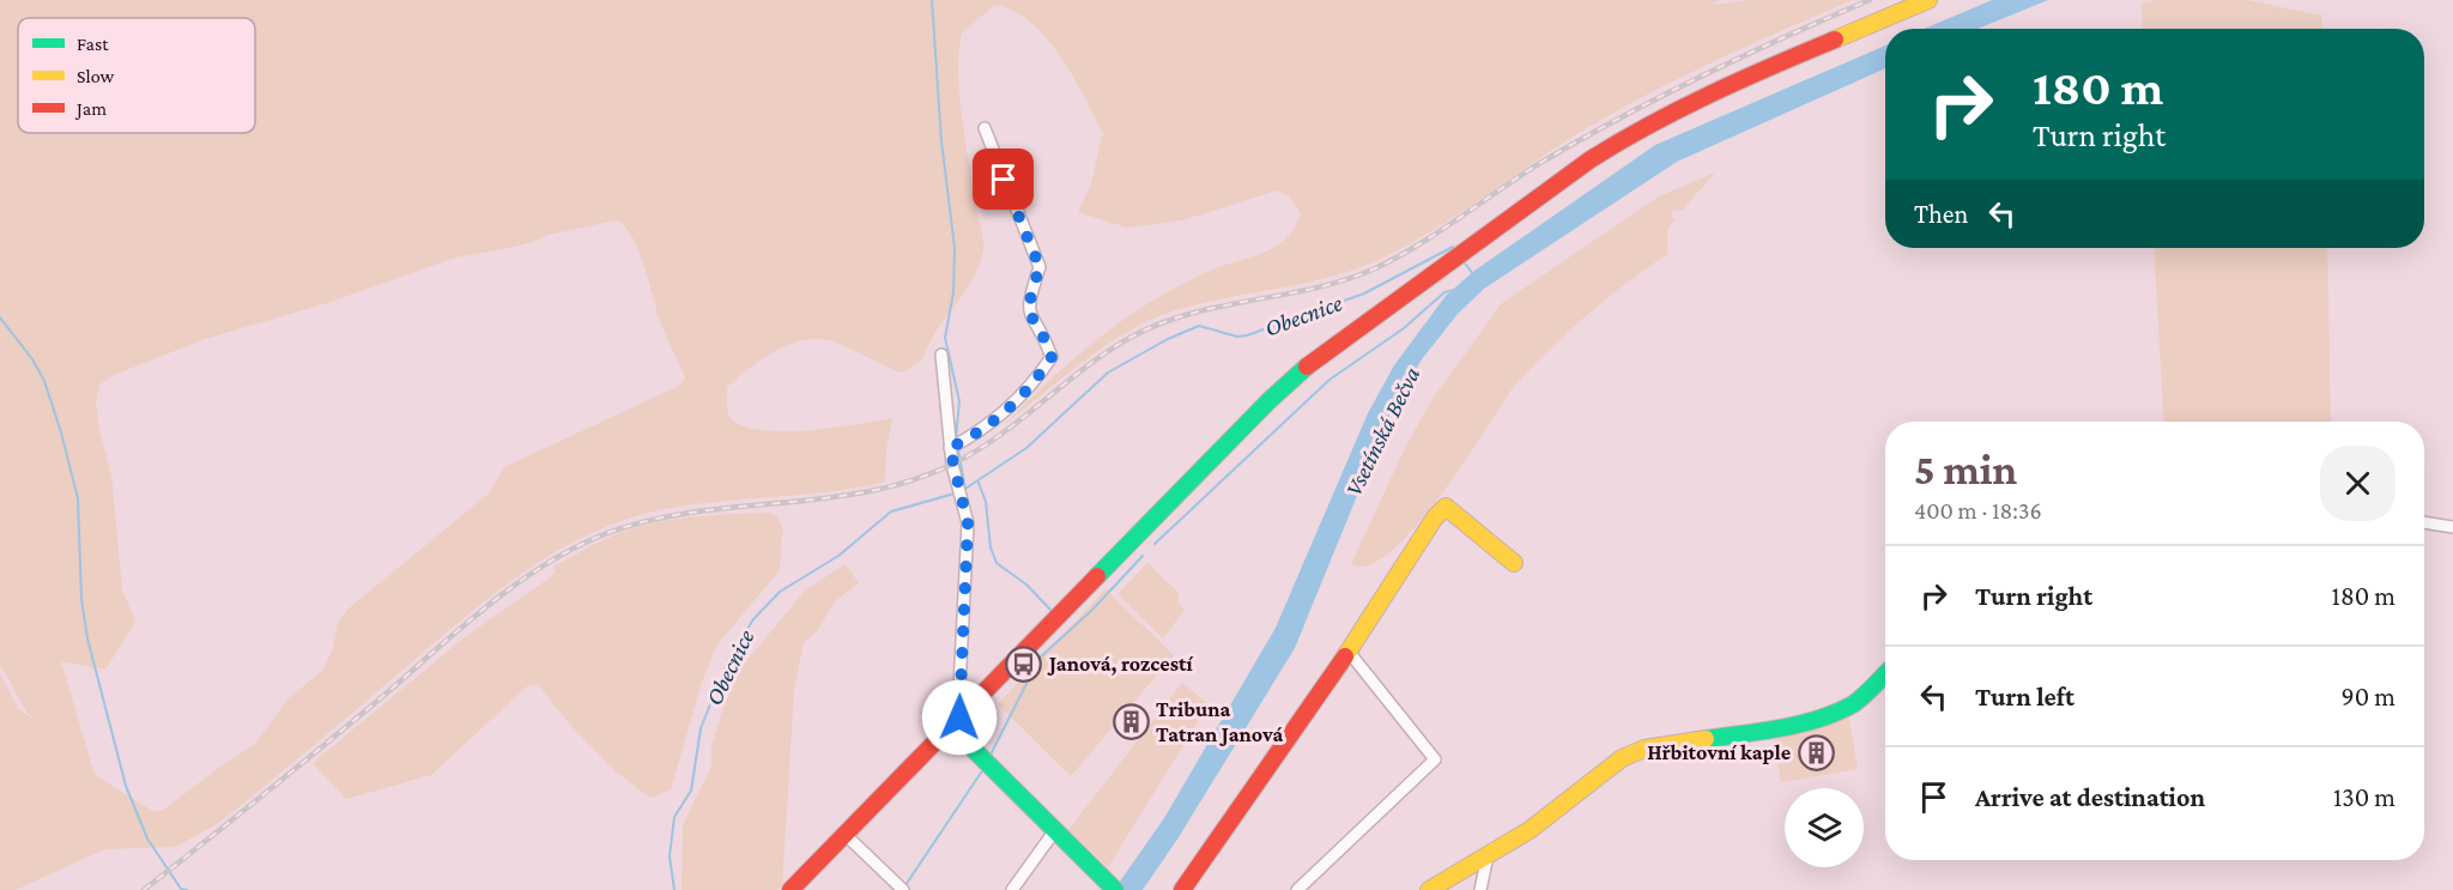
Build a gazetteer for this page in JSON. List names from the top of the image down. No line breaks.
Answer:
{"water":["Obecnice","Vsetínská Bečva"],"places":{"bus stop":["Janová, rozcestí"],"building":["Tribuna Tatran Janová","Hřbitovní kaple"]},"legend":["Fast","Slow","Jam"],"page":{"turn":["180 m","Turn right"],"then":"Then","heading":["5 min","400 m · 18:36"],"list":[{"name":"Turn right","value":"180 m"},{"name":"Turn left","value":"90 m"},{"name":"Arrive at destination","value":"130 m"}]}}
